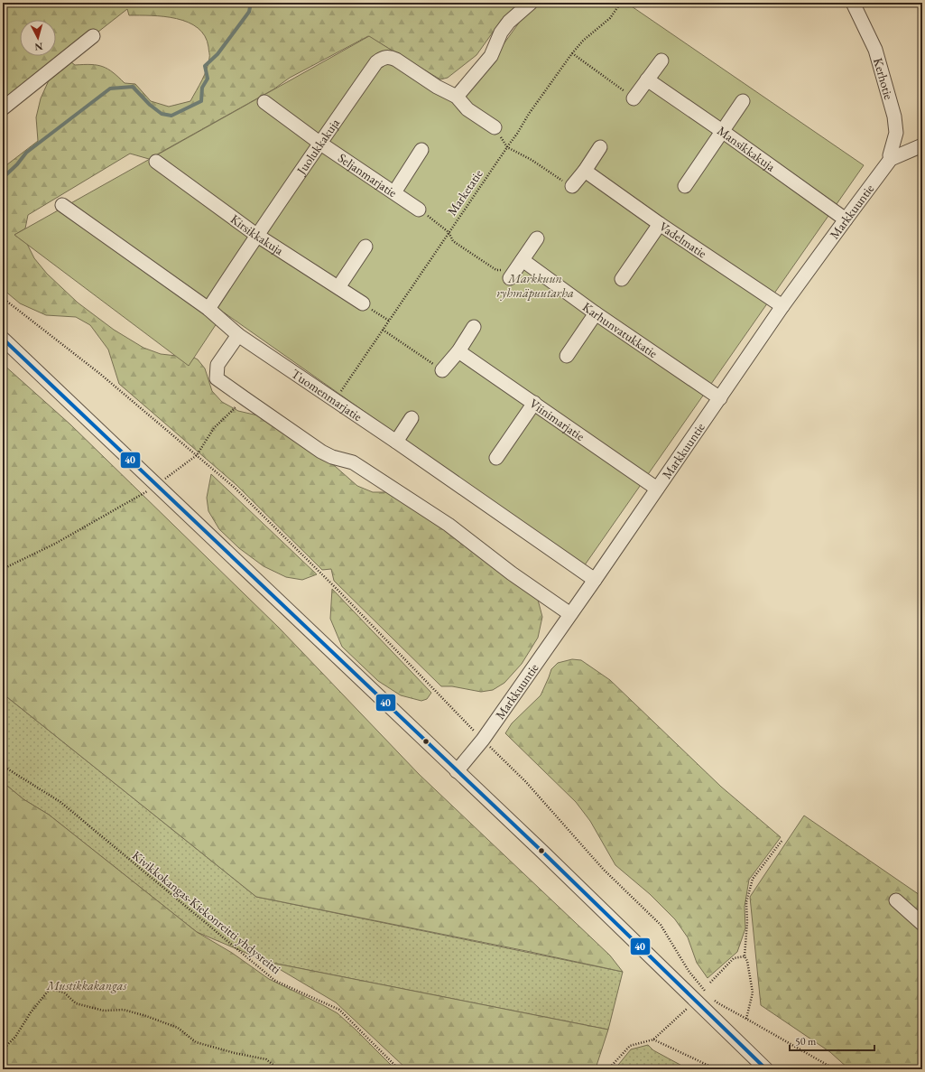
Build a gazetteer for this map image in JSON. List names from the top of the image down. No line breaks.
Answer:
{"streets":{"street":["Kerhotie","Juolukkakuja","Mansikkakuja","Seljanmarjatie","Markkuuntie","Kirsikkakuja","Vadelmatie","Karhunvatukkatie","Tuomenmarjatie","Viinimarjatie"],"path":["Marketatie","Kivikkokangas-Kiekonreitti yhdysreitti"]},"crossings":[["Kerhotie","Markkuuntie"],["Juolukkakuja","Seljanmarjatie"],["Juolukkakuja","Kirsikkakuja"],["Juolukkakuja","Tuomenmarjatie"],["Mansikkakuja","Markkuuntie"],["Marketatie","Tuomenmarjatie"],["Markkuuntie","Vadelmatie"],["Markkuuntie","Karhunvatukkatie"],["Markkuuntie","Tuomenmarjatie"],["Markkuuntie","Viinimarjatie"]],"parks":["Markkuun ryhmäpuutarha","Mustikkakangas"],"lines":["transit line 40"],"scale_bar":"50 m","north":"bottom"}
